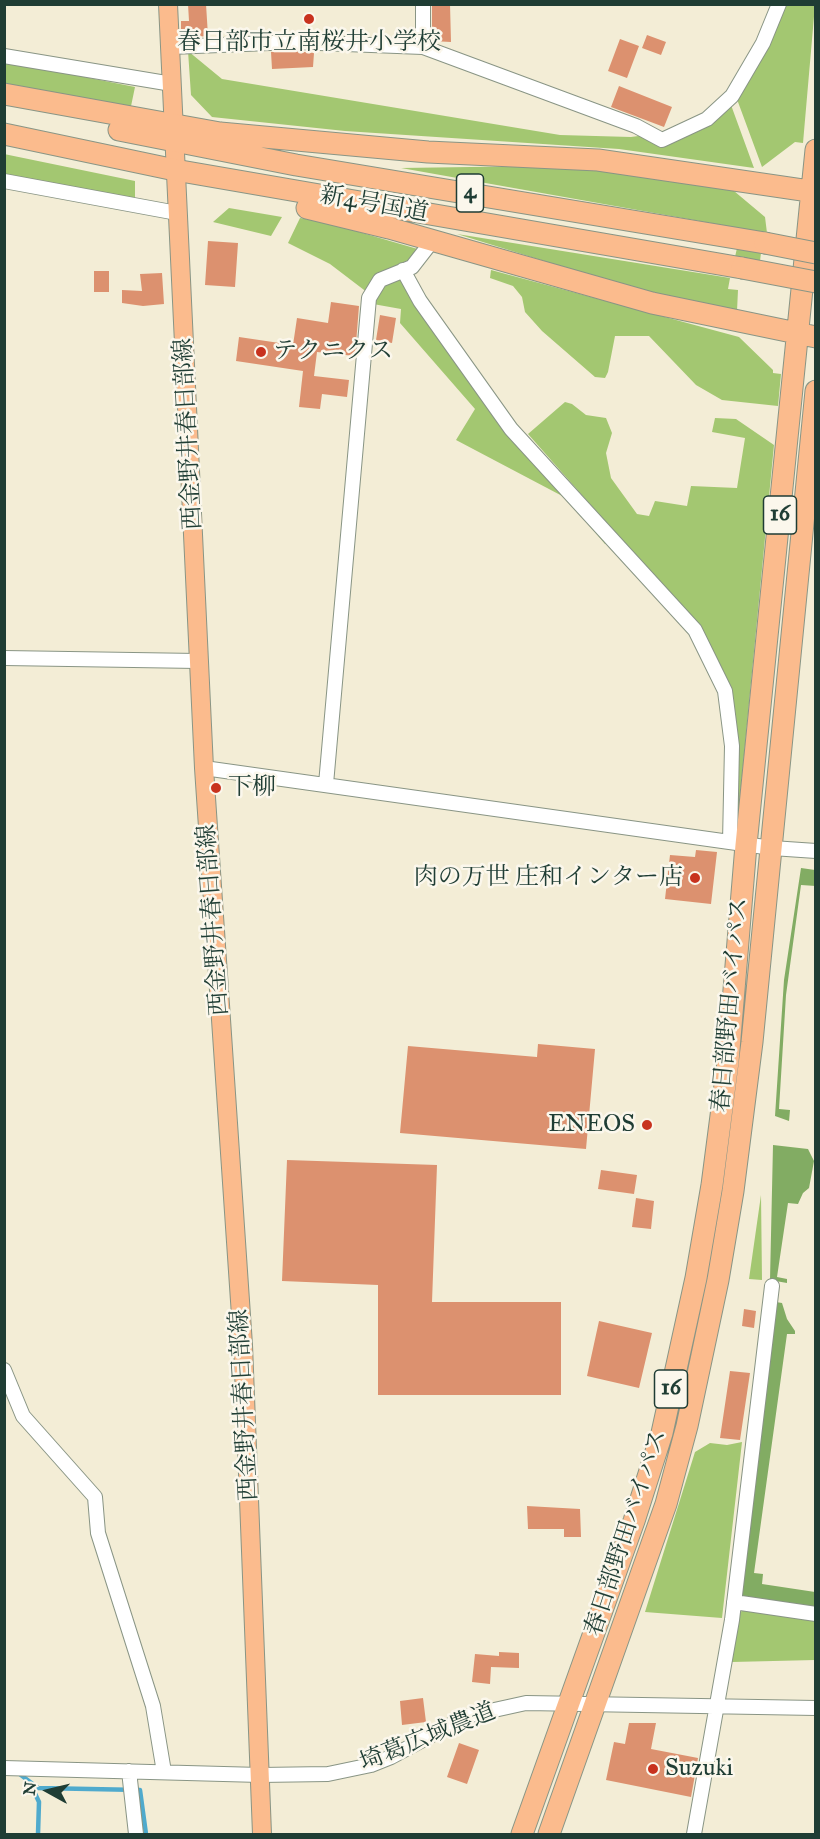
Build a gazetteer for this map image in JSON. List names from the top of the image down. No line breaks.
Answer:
{"streets":{"highway":["4","新4号国道","16","春日部野田バイパス"],"main road":["西金野井春日部線"],"street":["埼葛広域農道"]},"crossings":[["4","新4号国道"],["4","西金野井春日部線"],["4","春日部野田バイパス"],["新4号国道","西金野井春日部線"],["西金野井春日部線","埼葛広域農道"],["春日部野田バイパス","埼葛広域農道"]],"places":["春日部市立南桜井小学校","テクニクス","下柳","肉の万世 庄和インター店","ENEOS","Suzuki"],"north":"left"}
